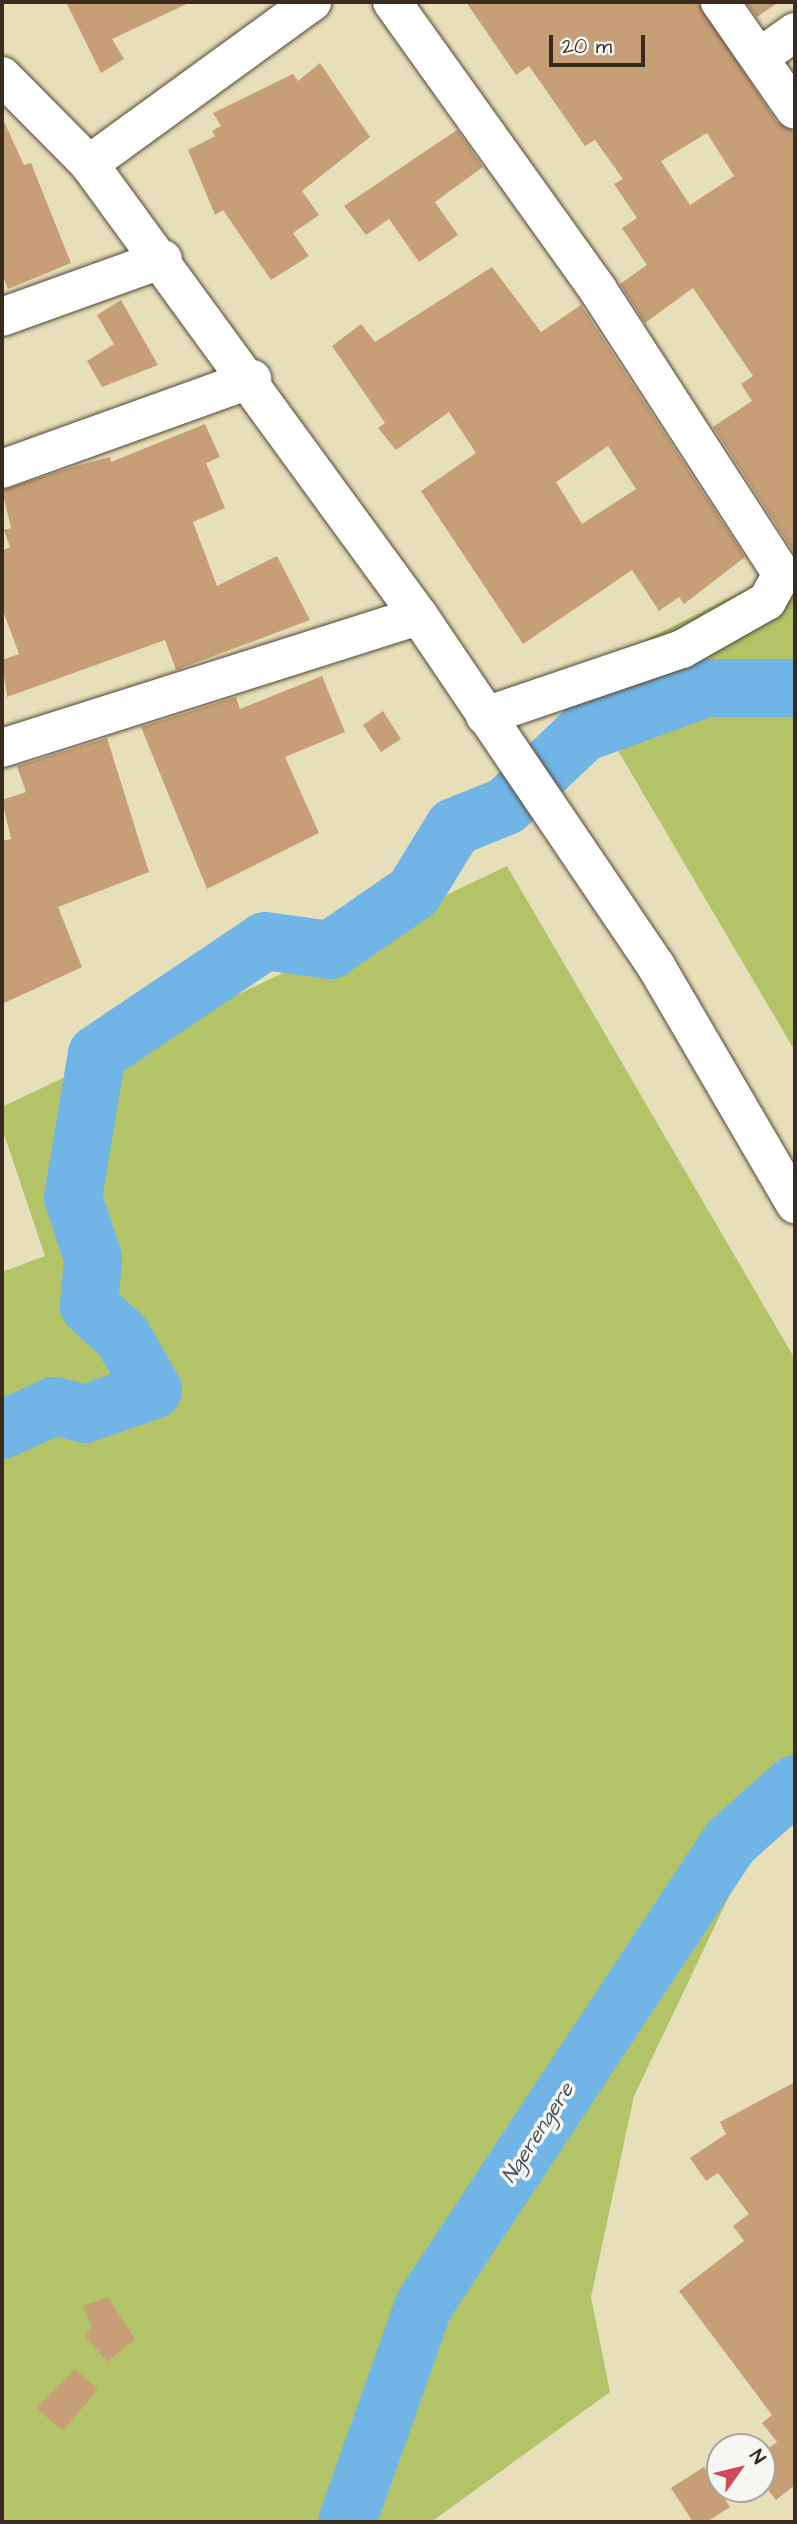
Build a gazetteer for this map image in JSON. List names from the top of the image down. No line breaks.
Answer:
{"water":["Ngerengere"],"scale_bar":"20 m","north":"top right"}
